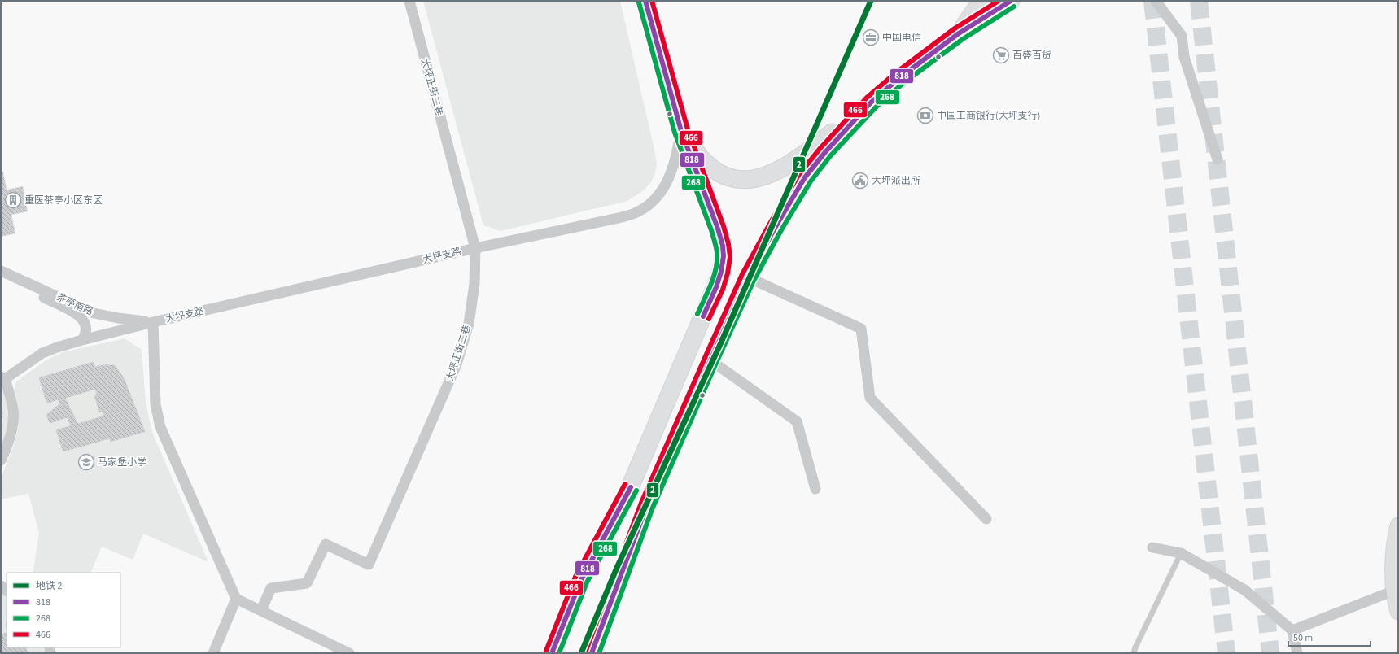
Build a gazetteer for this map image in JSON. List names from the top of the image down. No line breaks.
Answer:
{"streets":{"street":["大坪正街二巷","大坪支路","茶亭南路"]},"crossings":[["大坪正街二巷","大坪支路"],["大坪支路","茶亭南路"]],"places":{"office":["中国电信"],"supermarket":["百盛百货"],"bank":["中国工商银行(大坪支行)"],"public building":["大坪派出所"],"building":["重医茶亭小区东区"],"school or university":["马家堡小学"]},"lines":["metro line 2","transit line 818","transit line 466","transit line 268"],"legend":["地铁 2","818","268","466"],"scale_bar":"50 m"}
